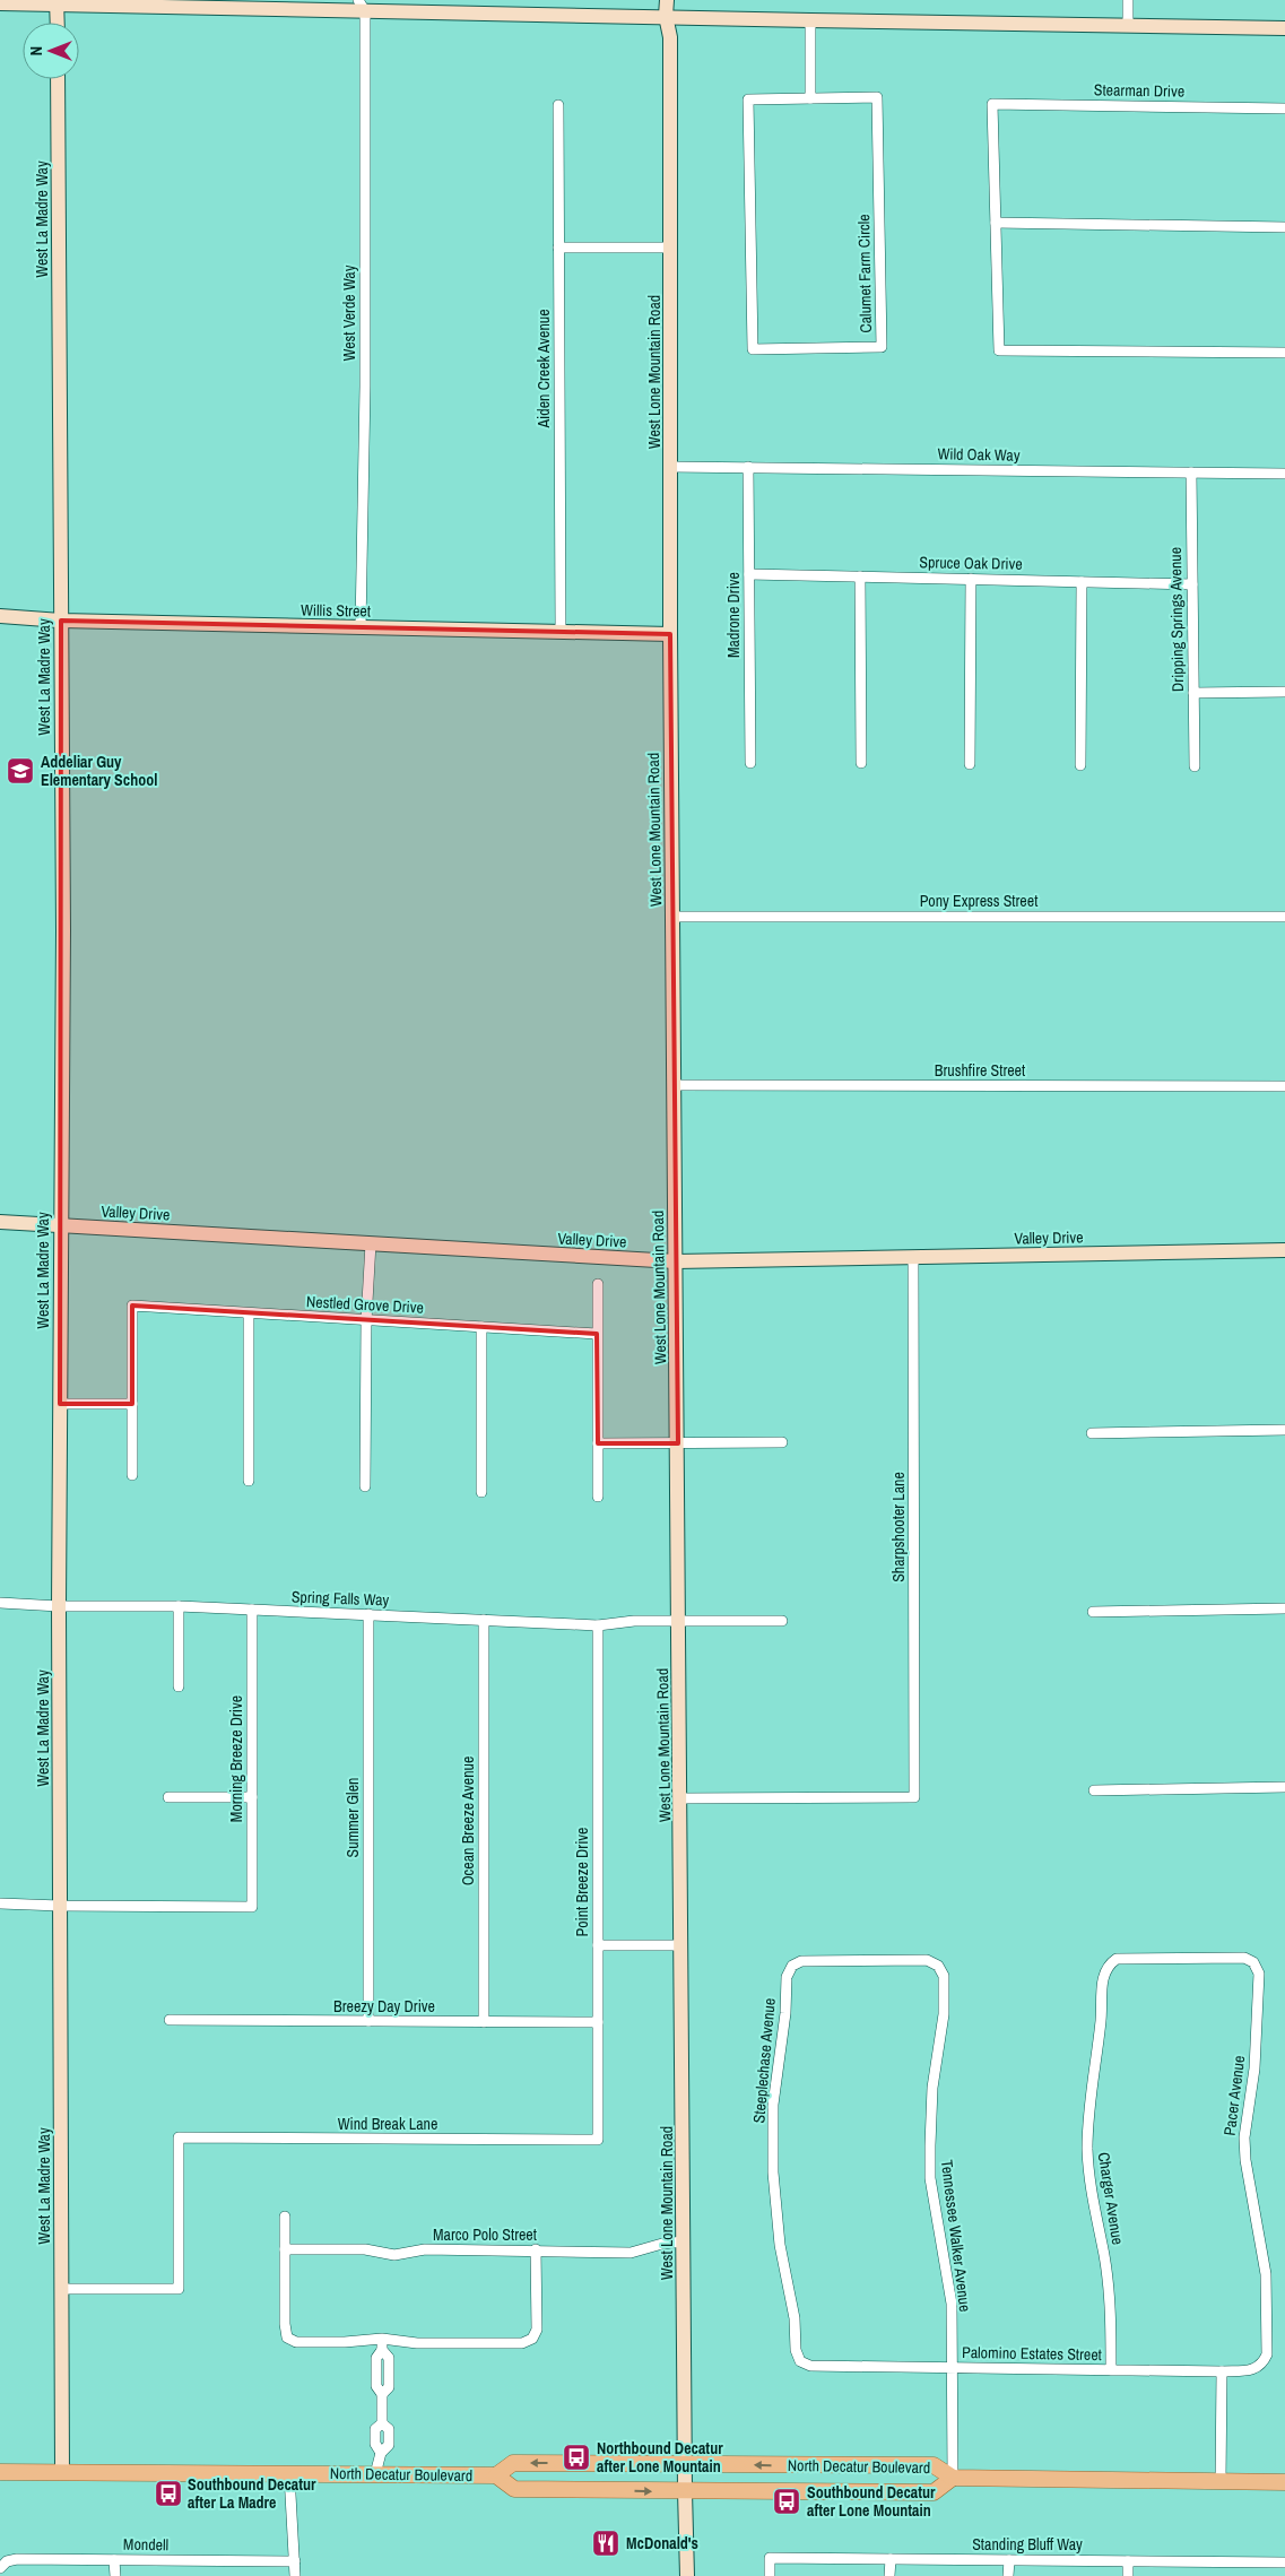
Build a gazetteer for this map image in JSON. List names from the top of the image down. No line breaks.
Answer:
{"streets":{"main road":["North Decatur Boulevard"],"street":["Stearman Drive","West La Madre Way","Calumet Farm Circle","West Verde Way","Aiden Creek Avenue","West Lone Mountain Road","Wild Oak Way","Spruce Oak Drive","Willis Street","Madrone Drive","Dripping Springs Avenue","Pony Express Street","Brushfire Street","Valley Drive","Nestled Grove Drive","Sharpshooter Lane","Spring Falls Way","Morning Breeze Drive","Summer Glen","Ocean Breeze Avenue","Point Breeze Drive","Breezy Day Drive","Steeplechase Avenue","Pacer Avenue","Wind Break Lane","Charger Avenue","Marco Polo Street","Tennessee Walker Avenue","Palomino Estates Street","Mondell","Standing Bluff Way"]},"crossings":[["West La Madre Way","Willis Street"],["West La Madre Way","Valley Drive"],["West La Madre Way","Spring Falls Way"],["West La Madre Way","Morning Breeze Drive"],["West La Madre Way","Wind Break Lane"],["West La Madre Way","North Decatur Boulevard"],["West Verde Way","Willis Street"],["Aiden Creek Avenue","Willis Street"],["West Lone Mountain Road","Wild Oak Way"],["West Lone Mountain Road","Willis Street"],["West Lone Mountain Road","Pony Express Street"],["West Lone Mountain Road","Brushfire Street"],["West Lone Mountain Road","Valley Drive"],["West Lone Mountain Road","Sharpshooter Lane"],["West Lone Mountain Road","Spring Falls Way"],["West Lone Mountain Road","Marco Polo Street"],["West Lone Mountain Road","North Decatur Boulevard"],["Wild Oak Way","Madrone Drive"],["Wild Oak Way","Dripping Springs Avenue"],["Spruce Oak Drive","Madrone Drive"],["Spruce Oak Drive","Dripping Springs Avenue"],["Valley Drive","Sharpshooter Lane"],["Spring Falls Way","Morning Breeze Drive"],["Spring Falls Way","Summer Glen"],["Spring Falls Way","Ocean Breeze Avenue"],["Spring Falls Way","Point Breeze Drive"],["Summer Glen","Breezy Day Drive"],["Ocean Breeze Avenue","Breezy Day Drive"],["Point Breeze Drive","Breezy Day Drive"],["Point Breeze Drive","Wind Break Lane"],["Steeplechase Avenue","Tennessee Walker Avenue"],["Steeplechase Avenue","Palomino Estates Street"],["Pacer Avenue","Charger Avenue"],["Pacer Avenue","Palomino Estates Street"],["Charger Avenue","Palomino Estates Street"],["Tennessee Walker Avenue","Palomino Estates Street"],["Tennessee Walker Avenue","North Decatur Boulevard"]],"places":{"school or university":["Addeliar Guy Elementary School"],"bus stop":["Northbound Decatur after Lone Mountain","Southbound Decatur after La Madre","Southbound Decatur after Lone Mountain"],"restaurant":["McDonald's"]},"north":"left"}
